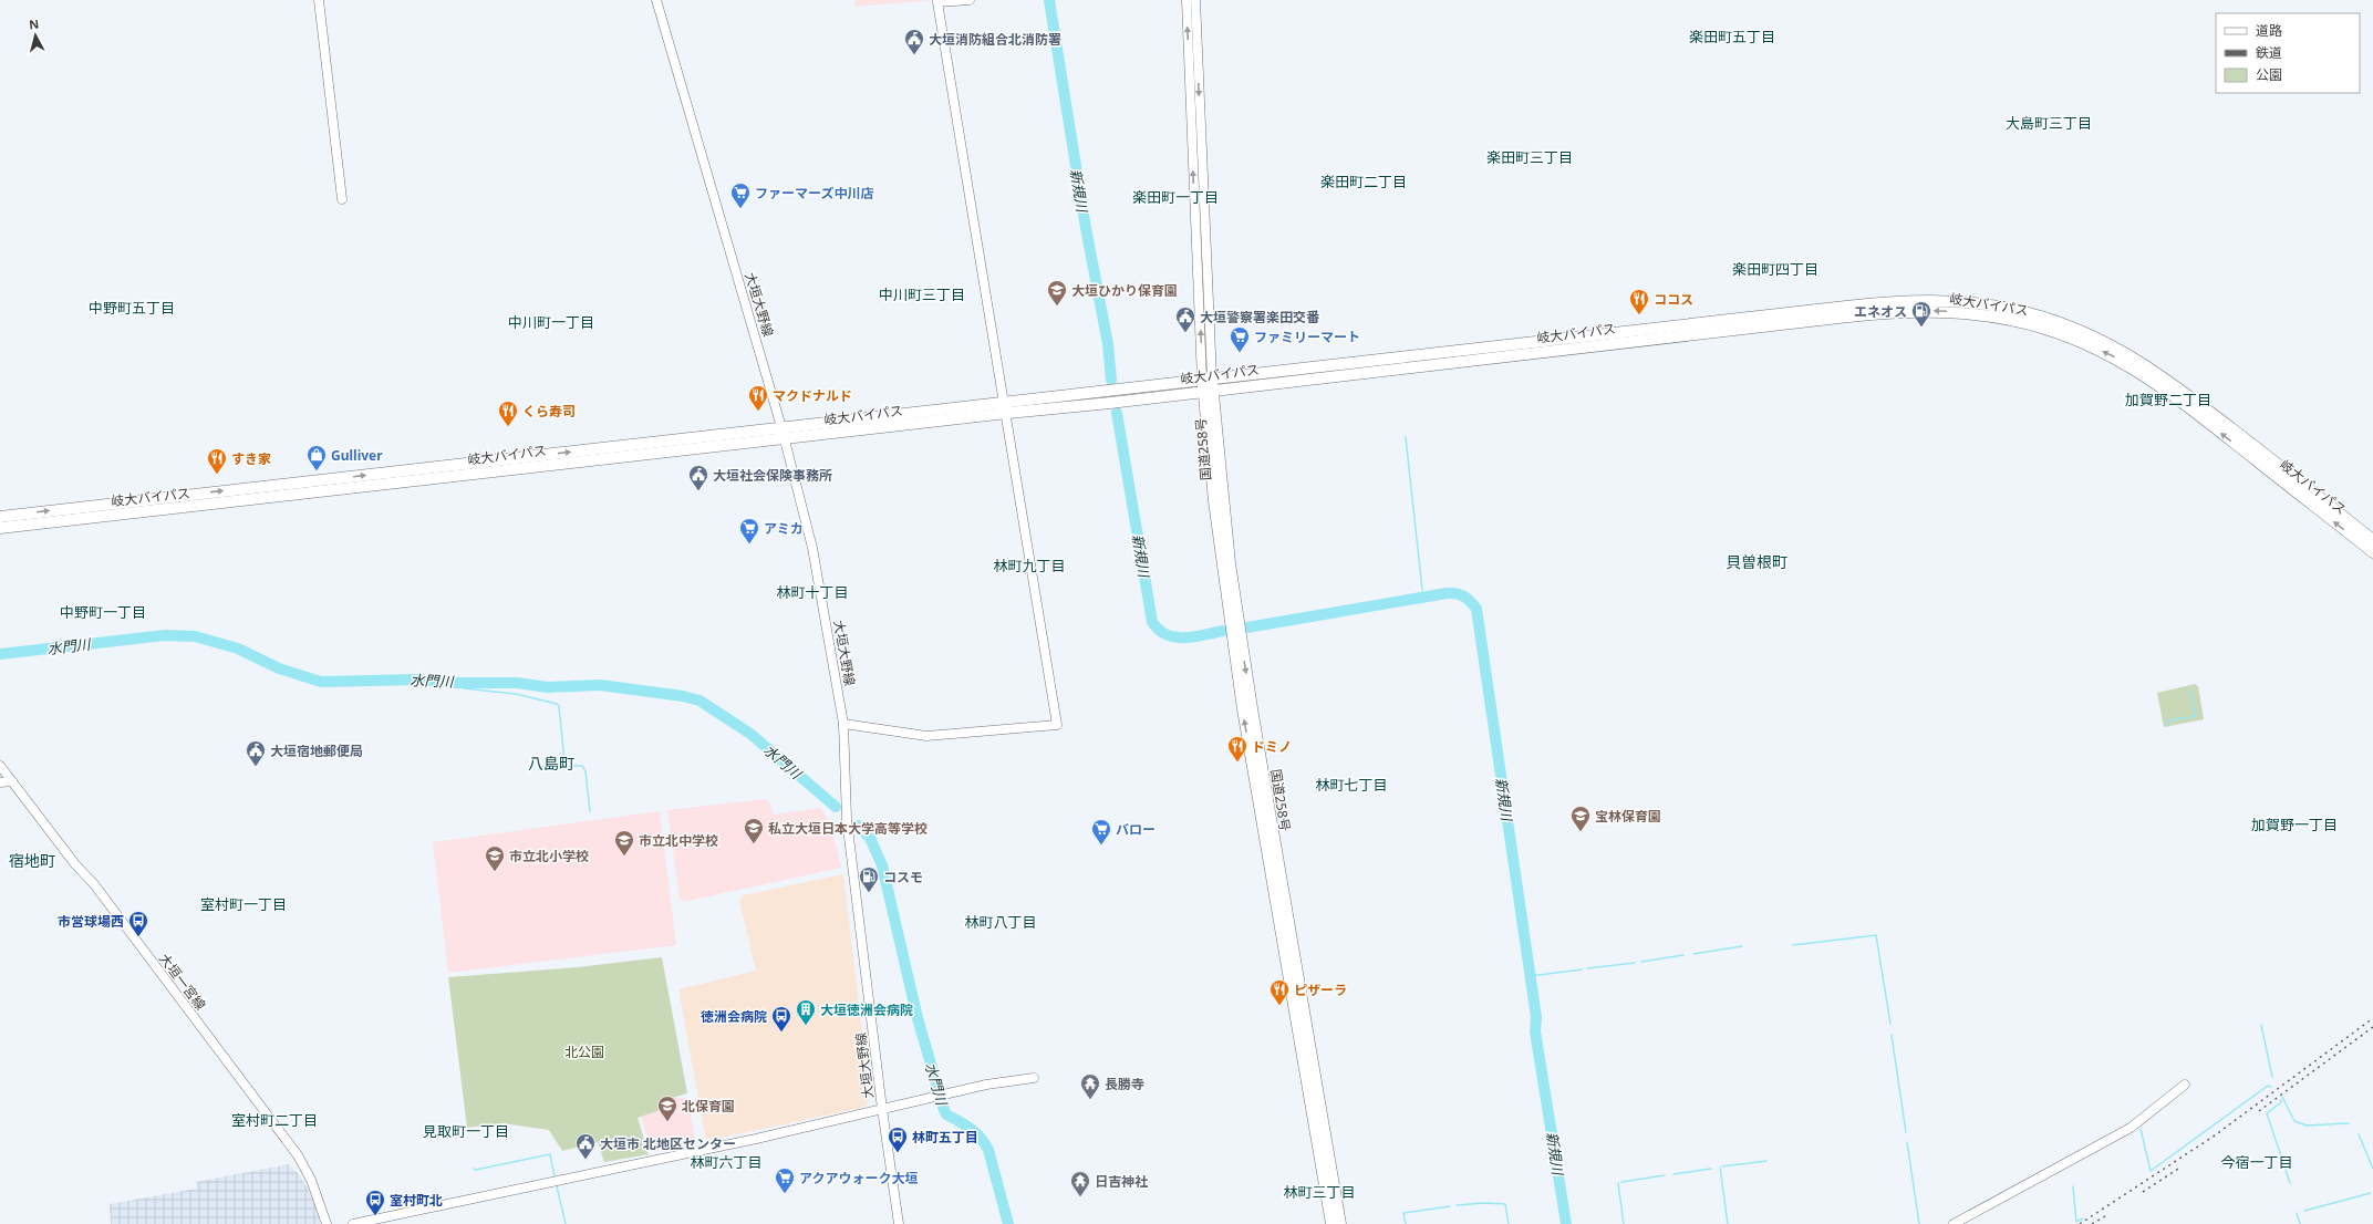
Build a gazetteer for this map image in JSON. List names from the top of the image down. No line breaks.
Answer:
{"streets":{"highway":["岐大バイパス","国道258号"],"main road":["大垣大野線","大垣一宮線"]},"crossings":[["大垣大野線","岐大バイパス"],["岐大バイパス","国道258号"]],"districts":["楽田町五丁目","大島町三丁目","楽田町三丁目","楽田町二丁目","楽田町一丁目","楽田町四丁目","中川町三丁目","中野町五丁目","中川町一丁目","加賀野二丁目","貝曽根町","林町九丁目","林町十丁目","中野町一丁目","八島町","林町七丁目","加賀野一丁目","宿地町","室村町一丁目","林町八丁目","室村町二丁目","見取町一丁目","林町六丁目","今宿一丁目","林町三丁目"],"water":["新規川","水門川"],"parks":["北公園"],"places":{"public building":["大垣消防組合北消防署","大垣警察署楽田交番","大垣社会保険事務所","大垣宿地郵便局","大垣市 北地区センター"],"supermarket":["ファーマーズ中川店","ファミリーマート","アミカ","バロー","アクアウォーク大垣"],"school or university":["大垣ひかり保育園","宝林保育園","私立大垣日本大学高等学校","市立北中学校","市立北小学校","北保育園"],"restaurant":["ココス","マクドナルド","くら寿司","すき家","ドミノ","ピザーラ"],"fuel station":["エネオス","コスモ"],"shop":["Gulliver"],"bus stop":["市営球場西","徳洲会病院","林町五丁目","室村町北"],"building":["大垣徳洲会病院"],"temple":["長勝寺","日吉神社"]},"legend":["道路","鉄道","公園"],"north":"top"}
